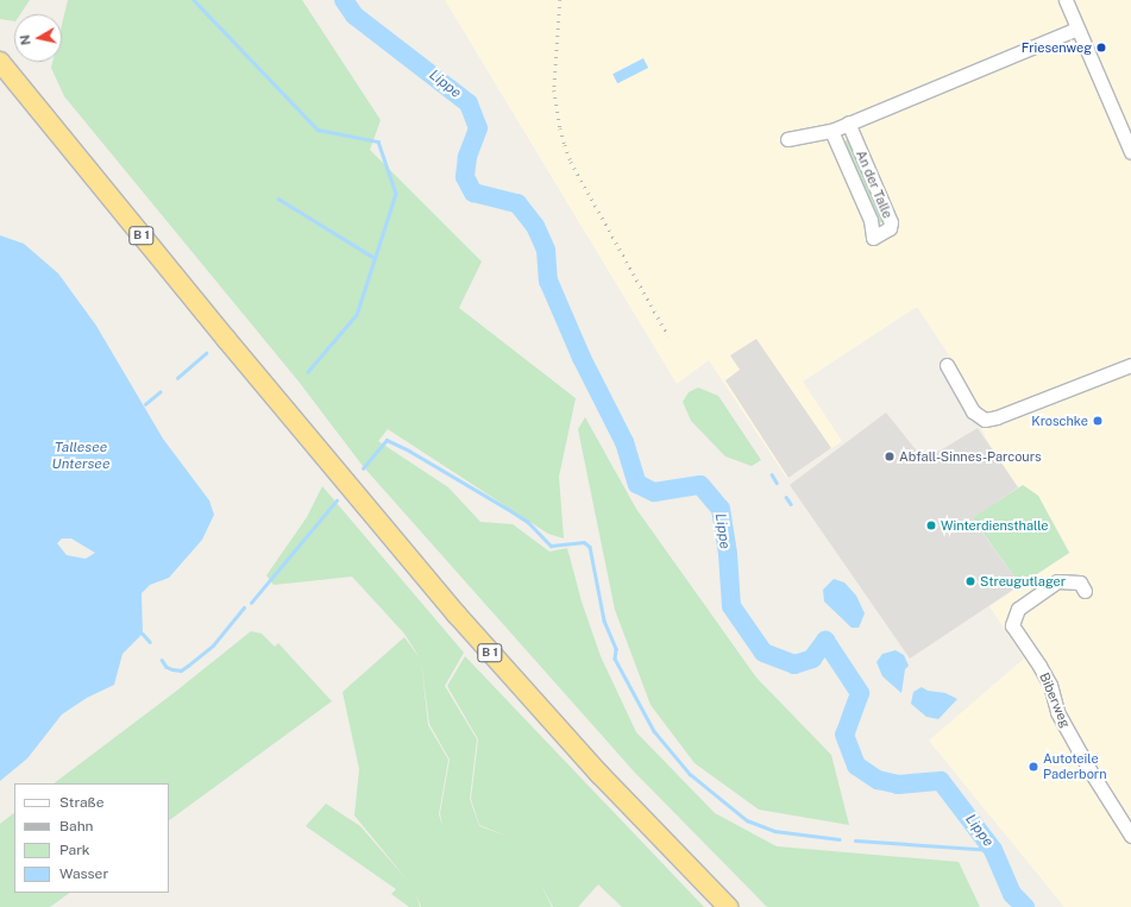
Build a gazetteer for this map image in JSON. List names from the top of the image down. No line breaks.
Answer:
{"streets":{"highway":["B 1"],"street":["An der Talle","Biberweg"]},"water":["Lippe","Tallesee Untersee"],"places":["Friesenweg","Kroschke","Abfall-Sinnes-Parcours","Winterdiensthalle","Streugutlager","Autoteile Paderborn"],"legend":["Straße","Bahn","Park","Wasser"],"north":"left"}
